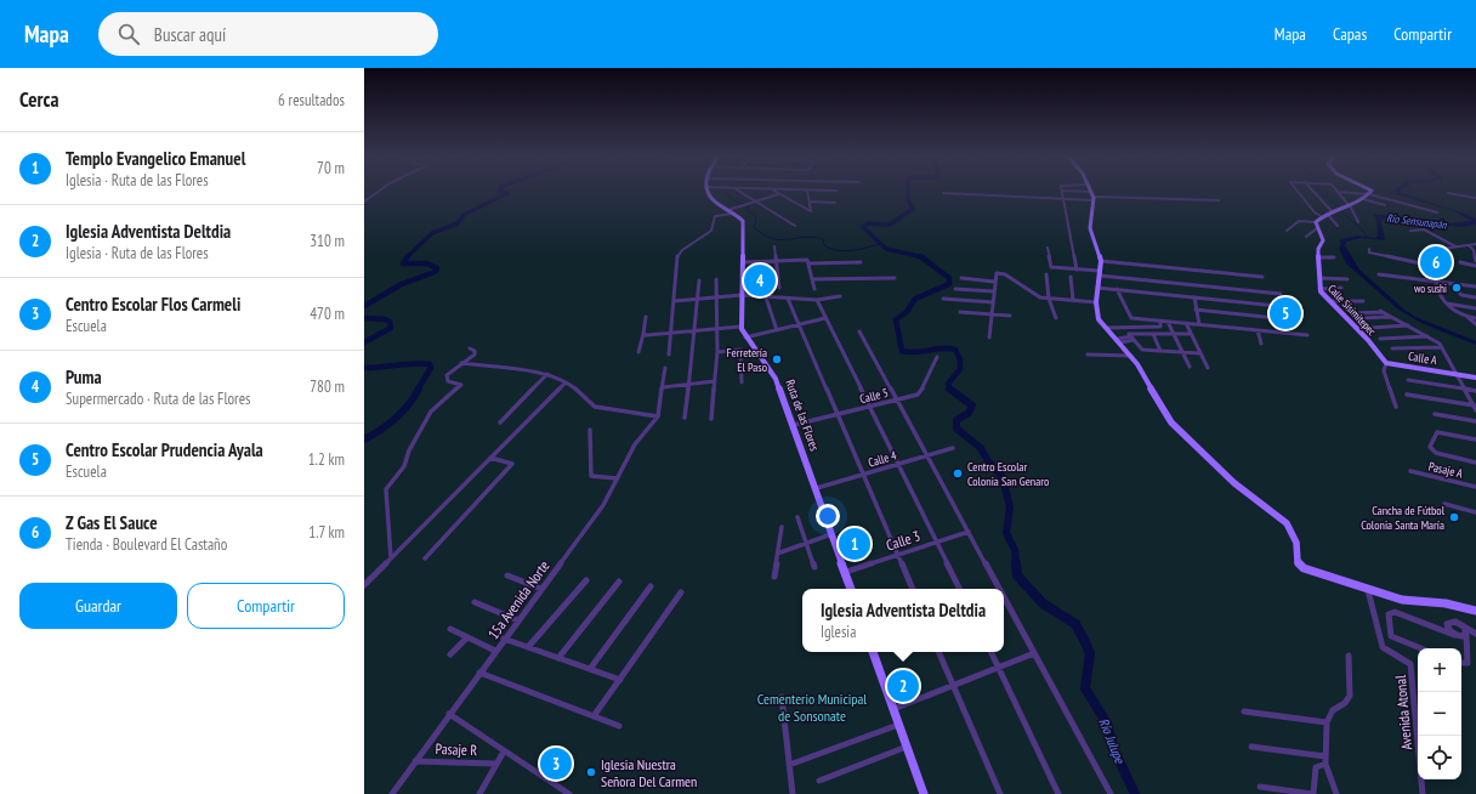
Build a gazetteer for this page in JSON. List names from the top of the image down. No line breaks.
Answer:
{"streets":{"street":["Calle Sisimitepec","Calle A","Calle 5","Ruta de las Flores","Calle 4","Pasaje A","Calle 3","15a Avenida Norte","Avenida Atonal","Pasaje R"]},"crossings":[["Calle Sisimitepec","Calle A"],["Calle 5","Ruta de las Flores"],["Ruta de las Flores","Calle 4"],["Ruta de las Flores","Calle 3"],["15a Avenida Norte","Pasaje R"]],"water":["Río Sensunapán","Río Julupe"],"parks":["Cementerio Municipal de Sonsonate"],"places":["wo sushi","Ferretería El Paso","Centro Escolar Colonia San Genaro","Cancha de Fútbol Colonia Santa María","Iglesia Nuestra Señora Del Carmen"],"page":{"header":"Mapa","search":"Buscar aquí","nav":["Mapa","Capas","Compartir"],"heading":["Cerca","6 resultados"],"list":[{"mark":"1","name":"Templo Evangelico Emanuel","note":"Iglesia · Ruta de las Flores","value":"70 m"},{"mark":"2","name":"Iglesia Adventista Deltdia","note":"Iglesia · Ruta de las Flores","value":"310 m"},{"mark":"3","name":"Centro Escolar Flos Carmeli","note":"Escuela","value":"470 m"},{"mark":"4","name":"Puma","note":"Supermercado · Ruta de las Flores","value":"780 m"},{"mark":"5","name":"Centro Escolar Prudencia Ayala","note":"Escuela","value":"1.2 km"},{"mark":"6","name":"Z Gas El Sauce","note":"Tienda · Boulevard El Castaño","value":"1.7 km"}],"pins":["6","4","5","1","2","3"],"buttons":["Guardar","Compartir"],"popup":["Iglesia Adventista Deltdia","Iglesia"],"map_buttons":["+","−"]}}
